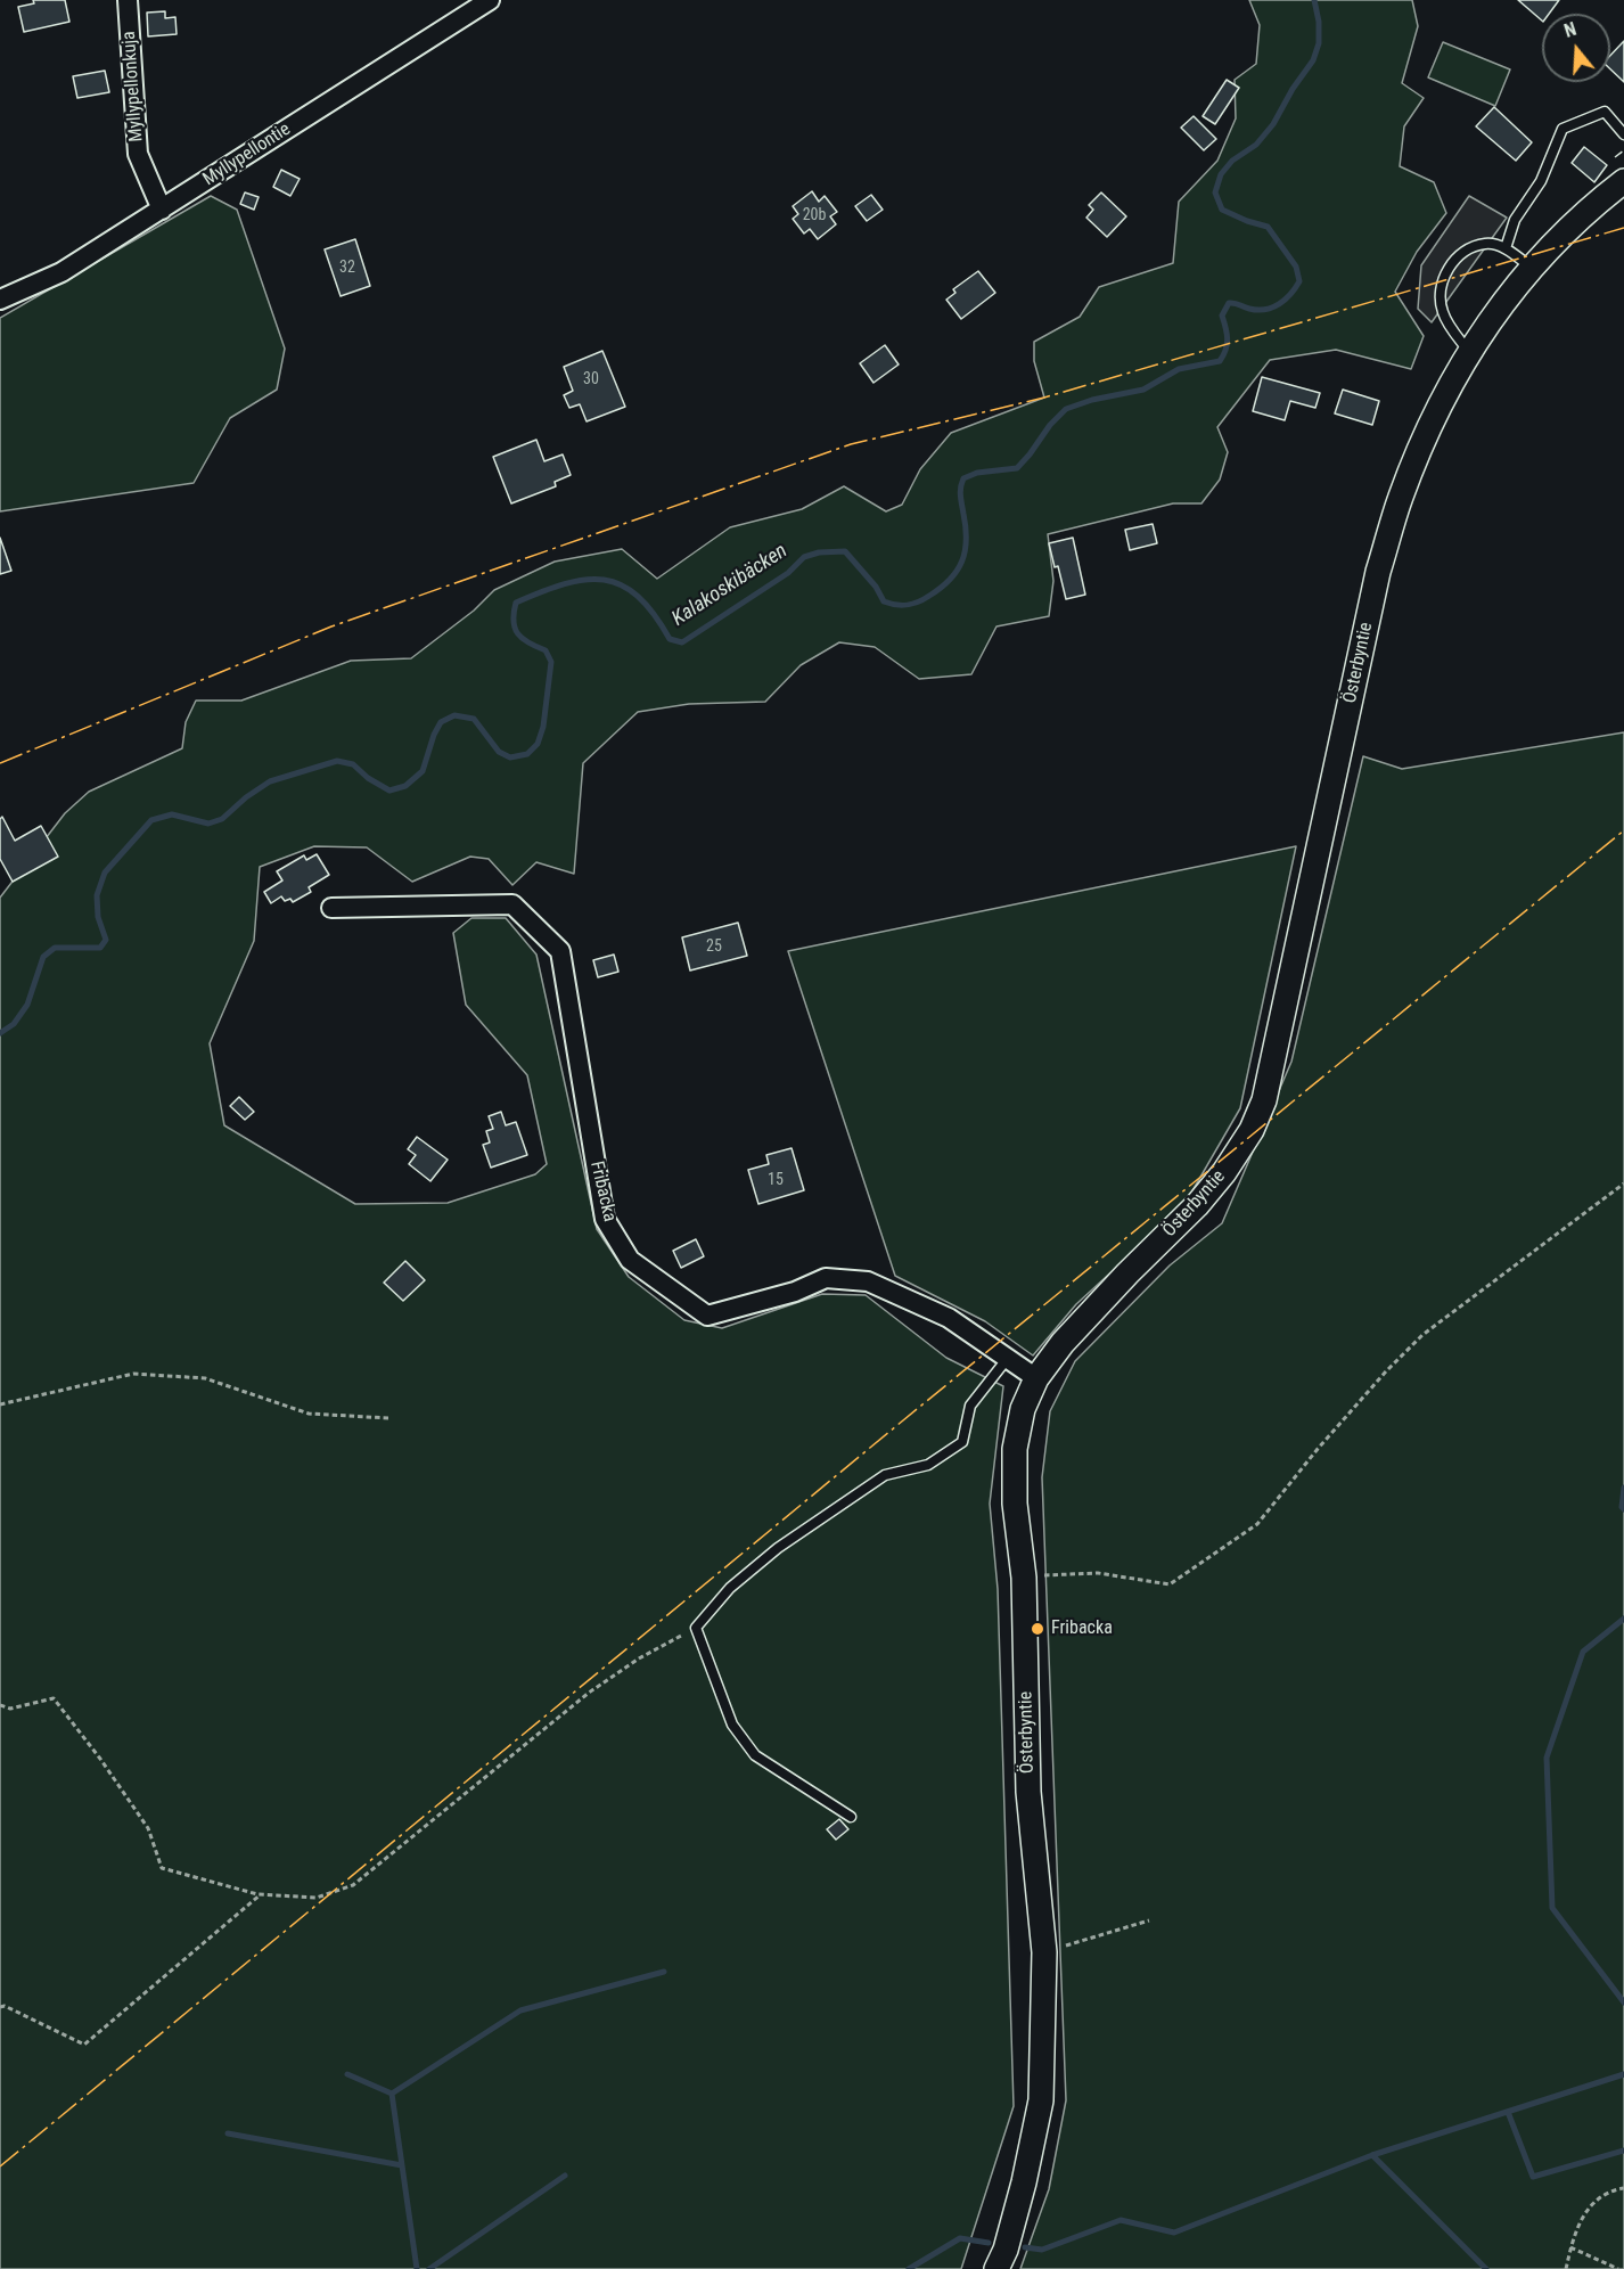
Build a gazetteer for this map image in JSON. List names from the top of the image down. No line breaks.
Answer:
{"streets":{"street":["Myllypellonkuja","Myllypellontie","Österbyntie","Fribacka"]},"crossings":[["Myllypellonkuja","Myllypellontie"],["Österbyntie","Fribacka"]],"water":["Kalakoskibäcken"],"places":["Fribacka"],"house_numbers":["20b","32","30","25","15"],"north":"top"}
